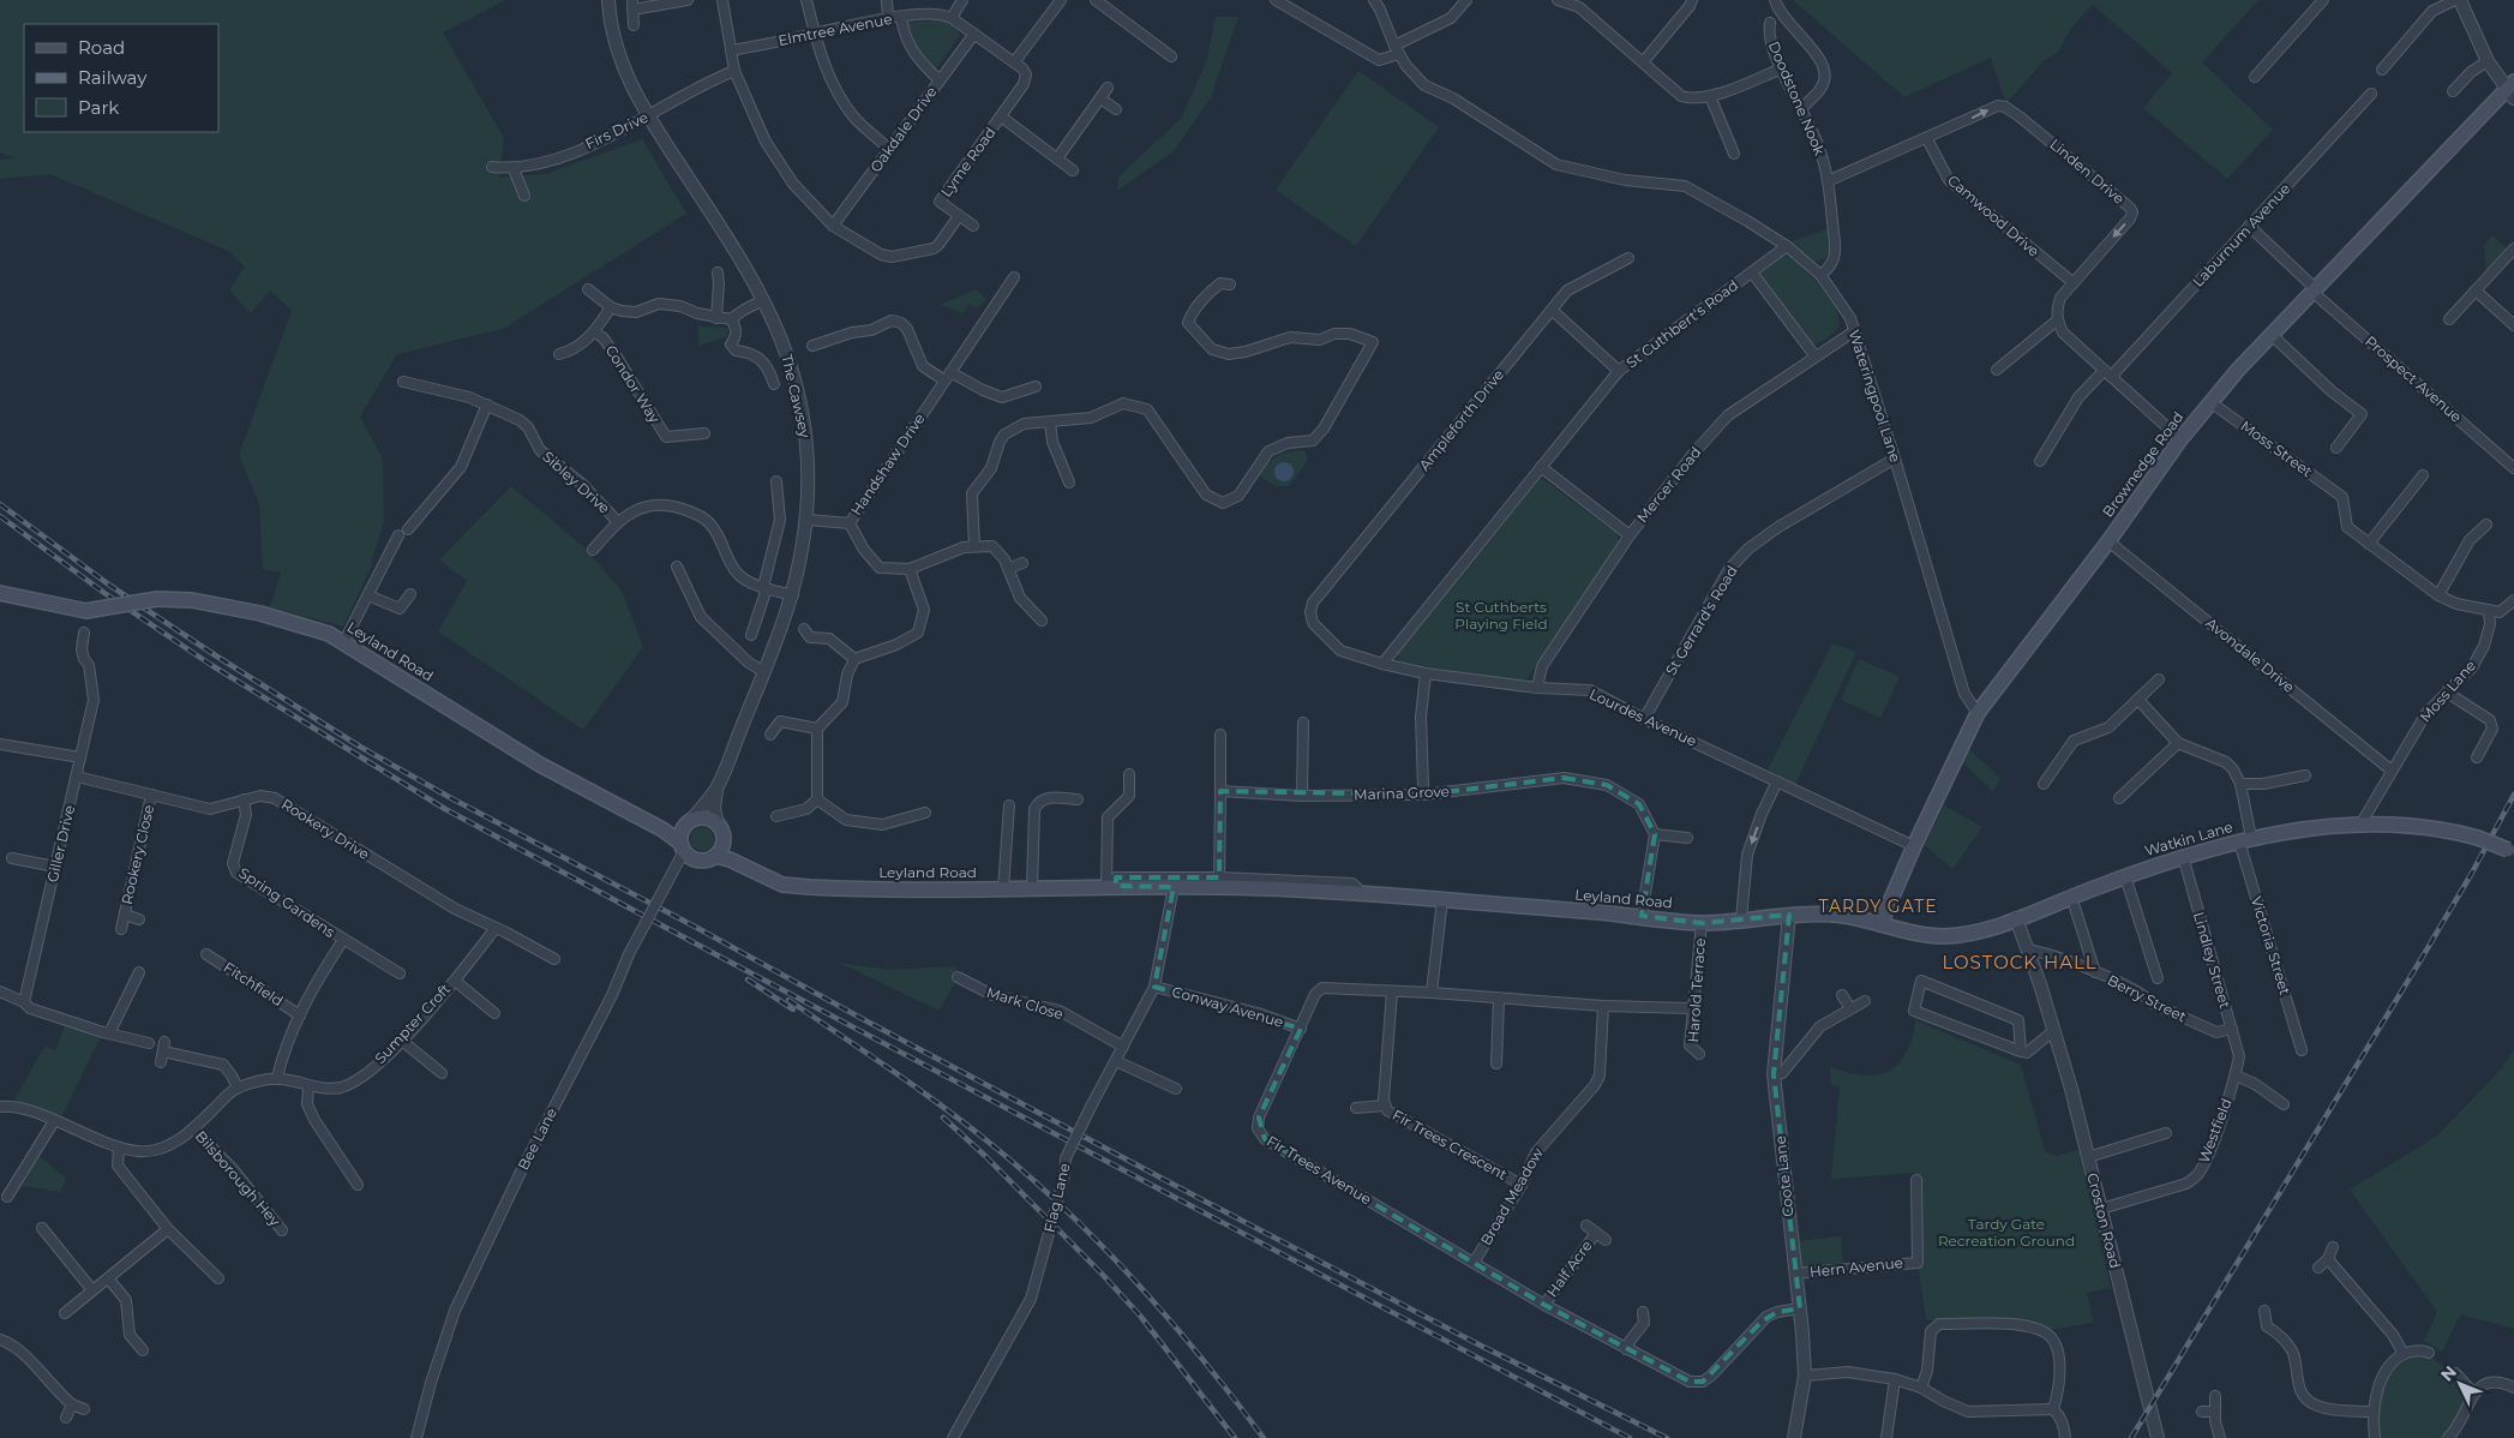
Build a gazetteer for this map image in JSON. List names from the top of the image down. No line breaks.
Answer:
{"streets":{"main road":["Brownedge Road","Leyland Road","Watkin Lane"],"street":["Elmtree Avenue","Doodstone Nook","Oakdale Drive","Firs Drive","Lyme Road","Linden Drive","Camwood Drive","Laburnum Avenue","St Cuthbert's Road","Prospect Avenue","Condor Way","The Cawsey","Wateringpool Lane","Ampleforth Drive","Moss Street","Handshaw Drive","Sibley Drive","Mercer Road","St Gerrard's Road","Avondale Drive","Moss Lane","Lourdes Avenue","Marina Grove","Rookery Drive","Giller Drive","Rookery Close","Spring Gardens","Victoria Street","Lindley Street","Fitchfield","Harold Terrace","Berry Street","Mark Close","Conway Avenue","Sumpter Croft","Westfield","Bee Lane","Fir Trees Crescent","Fir Trees Avenue","Coote Lane","Bilsborough Hey","Broad Meadow","Flag Lane","Croston Road","Hern Avenue","Half Acre"]},"crossings":[["Elmtree Avenue","Oakdale Drive"],["Elmtree Avenue","Lyme Road"],["Doodstone Nook","Linden Drive"],["Doodstone Nook","Wateringpool Lane"],["Oakdale Drive","Lyme Road"],["Firs Drive","Lyme Road"],["Firs Drive","The Cawsey"],["Linden Drive","Camwood Drive"],["Laburnum Avenue","Prospect Avenue"],["St Cuthbert's Road","Wateringpool Lane"],["St Cuthbert's Road","Lourdes Avenue"],["Prospect Avenue","Brownedge Road"],["The Cawsey","Handshaw Drive"],["The Cawsey","Leyland Road"],["The Cawsey","Bee Lane"],["Wateringpool Lane","Brownedge Road"],["Wateringpool Lane","Mercer Road"],["Wateringpool Lane","St Gerrard's Road"],["Ampleforth Drive","Lourdes Avenue"],["Moss Street","Brownedge Road"],["Brownedge Road","Leyland Road"],["Brownedge Road","Avondale Drive"],["Brownedge Road","Lourdes Avenue"],["Brownedge Road","Watkin Lane"],["Mercer Road","Lourdes Avenue"],["St Gerrard's Road","Lourdes Avenue"],["Leyland Road","Watkin Lane"],["Leyland Road","Harold Terrace"],["Leyland Road","Bee Lane"],["Leyland Road","Coote Lane"],["Leyland Road","Flag Lane"],["Avondale Drive","Moss Lane"],["Moss Lane","Watkin Lane"],["Rookery Drive","Giller Drive"],["Rookery Drive","Rookery Close"],["Rookery Drive","Spring Gardens"],["Rookery Drive","Sumpter Croft"],["Watkin Lane","Victoria Street"],["Watkin Lane","Croston Road"],["Lindley Street","Berry Street"],["Lindley Street","Westfield"],["Harold Terrace","Fir Trees Avenue"],["Berry Street","Croston Road"],["Mark Close","Flag Lane"],["Conway Avenue","Fir Trees Avenue"],["Conway Avenue","Flag Lane"],["Sumpter Croft","Bilsborough Hey"],["Westfield","Croston Road"],["Fir Trees Crescent","Fir Trees Avenue"],["Fir Trees Crescent","Broad Meadow"],["Fir Trees Avenue","Coote Lane"],["Fir Trees Avenue","Broad Meadow"],["Fir Trees Avenue","Half Acre"],["Coote Lane","Hern Avenue"]],"districts":["TARDY GATE","LOSTOCK HALL"],"parks":["St Cuthberts Playing Field","Tardy Gate Recreation Ground"],"legend":["Road","Railway","Park"],"north":"top left"}
